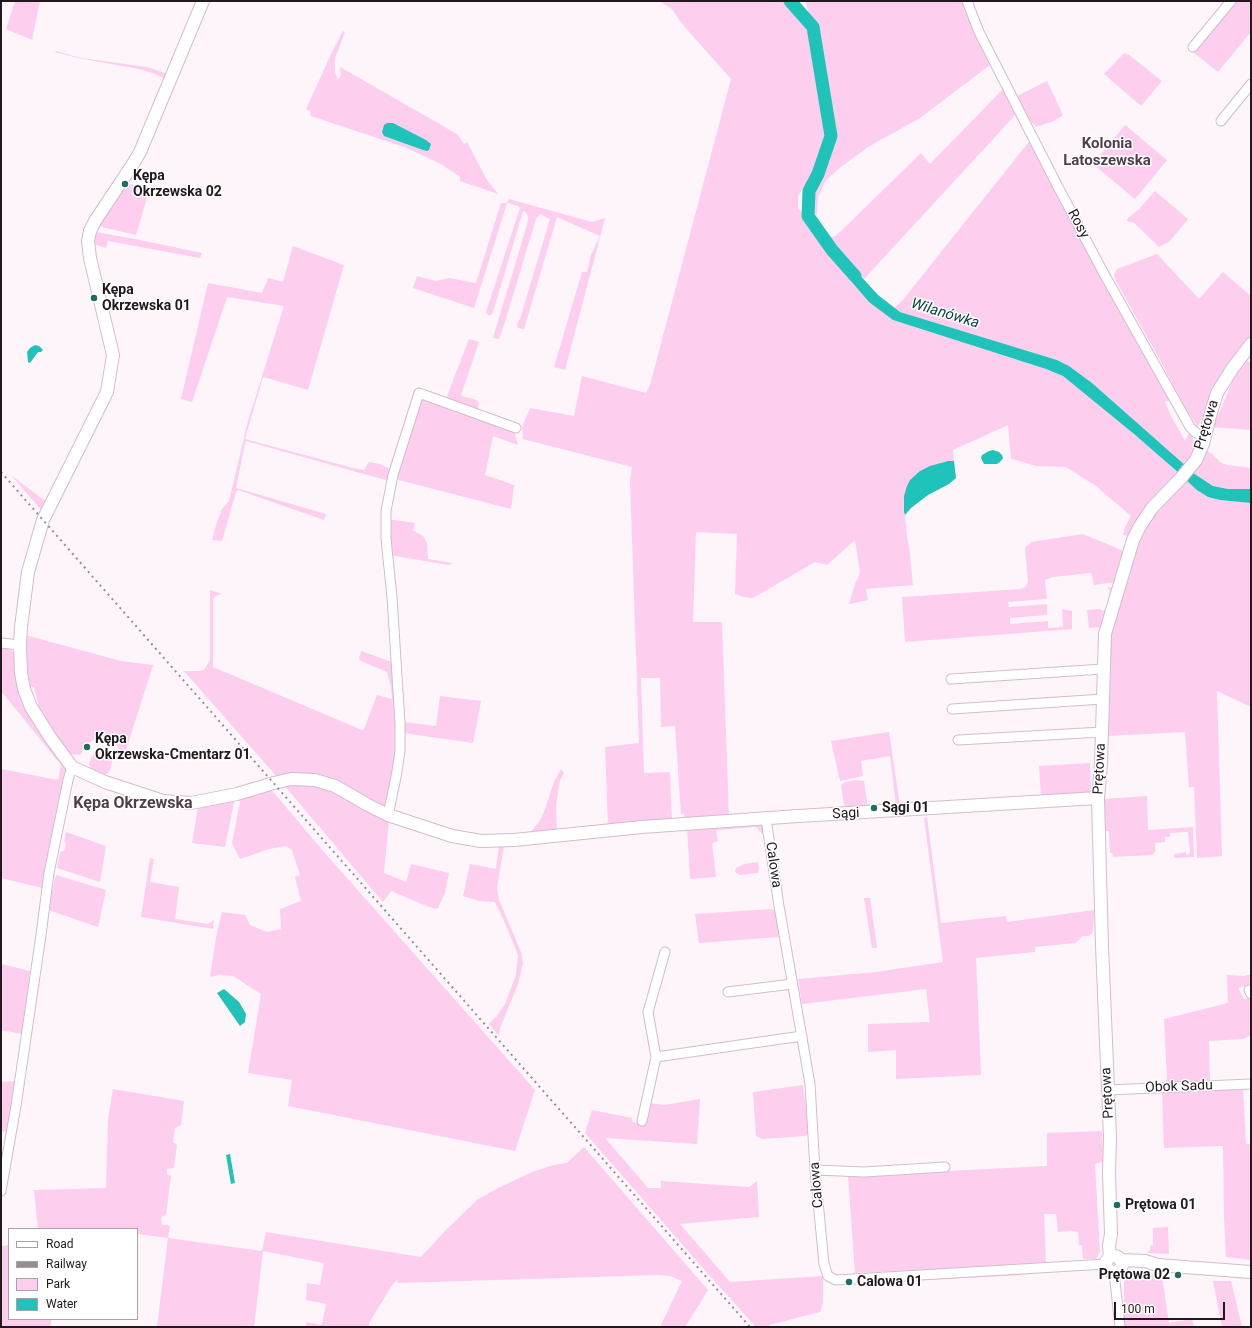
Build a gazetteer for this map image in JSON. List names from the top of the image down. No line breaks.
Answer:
{"streets":{"street":["Rosy","Prętowa","Sągi","Calowa","Obok Sadu"]},"crossings":[["Rosy","Prętowa"],["Prętowa","Sągi"],["Prętowa","Calowa"],["Prętowa","Obok Sadu"],["Sągi","Calowa"]],"districts":["Kolonia Latoszewska","Kępa Okrzewska"],"water":["Wilanówka"],"places":["Kępa Okrzewska 02","Kępa Okrzewska 01","Kępa Okrzewska-Cmentarz 01","Sągi 01","Prętowa 01","Prętowa 02","Calowa 01"],"legend":["Road","Railway","Park","Water"],"scale_bar":"100 m"}
